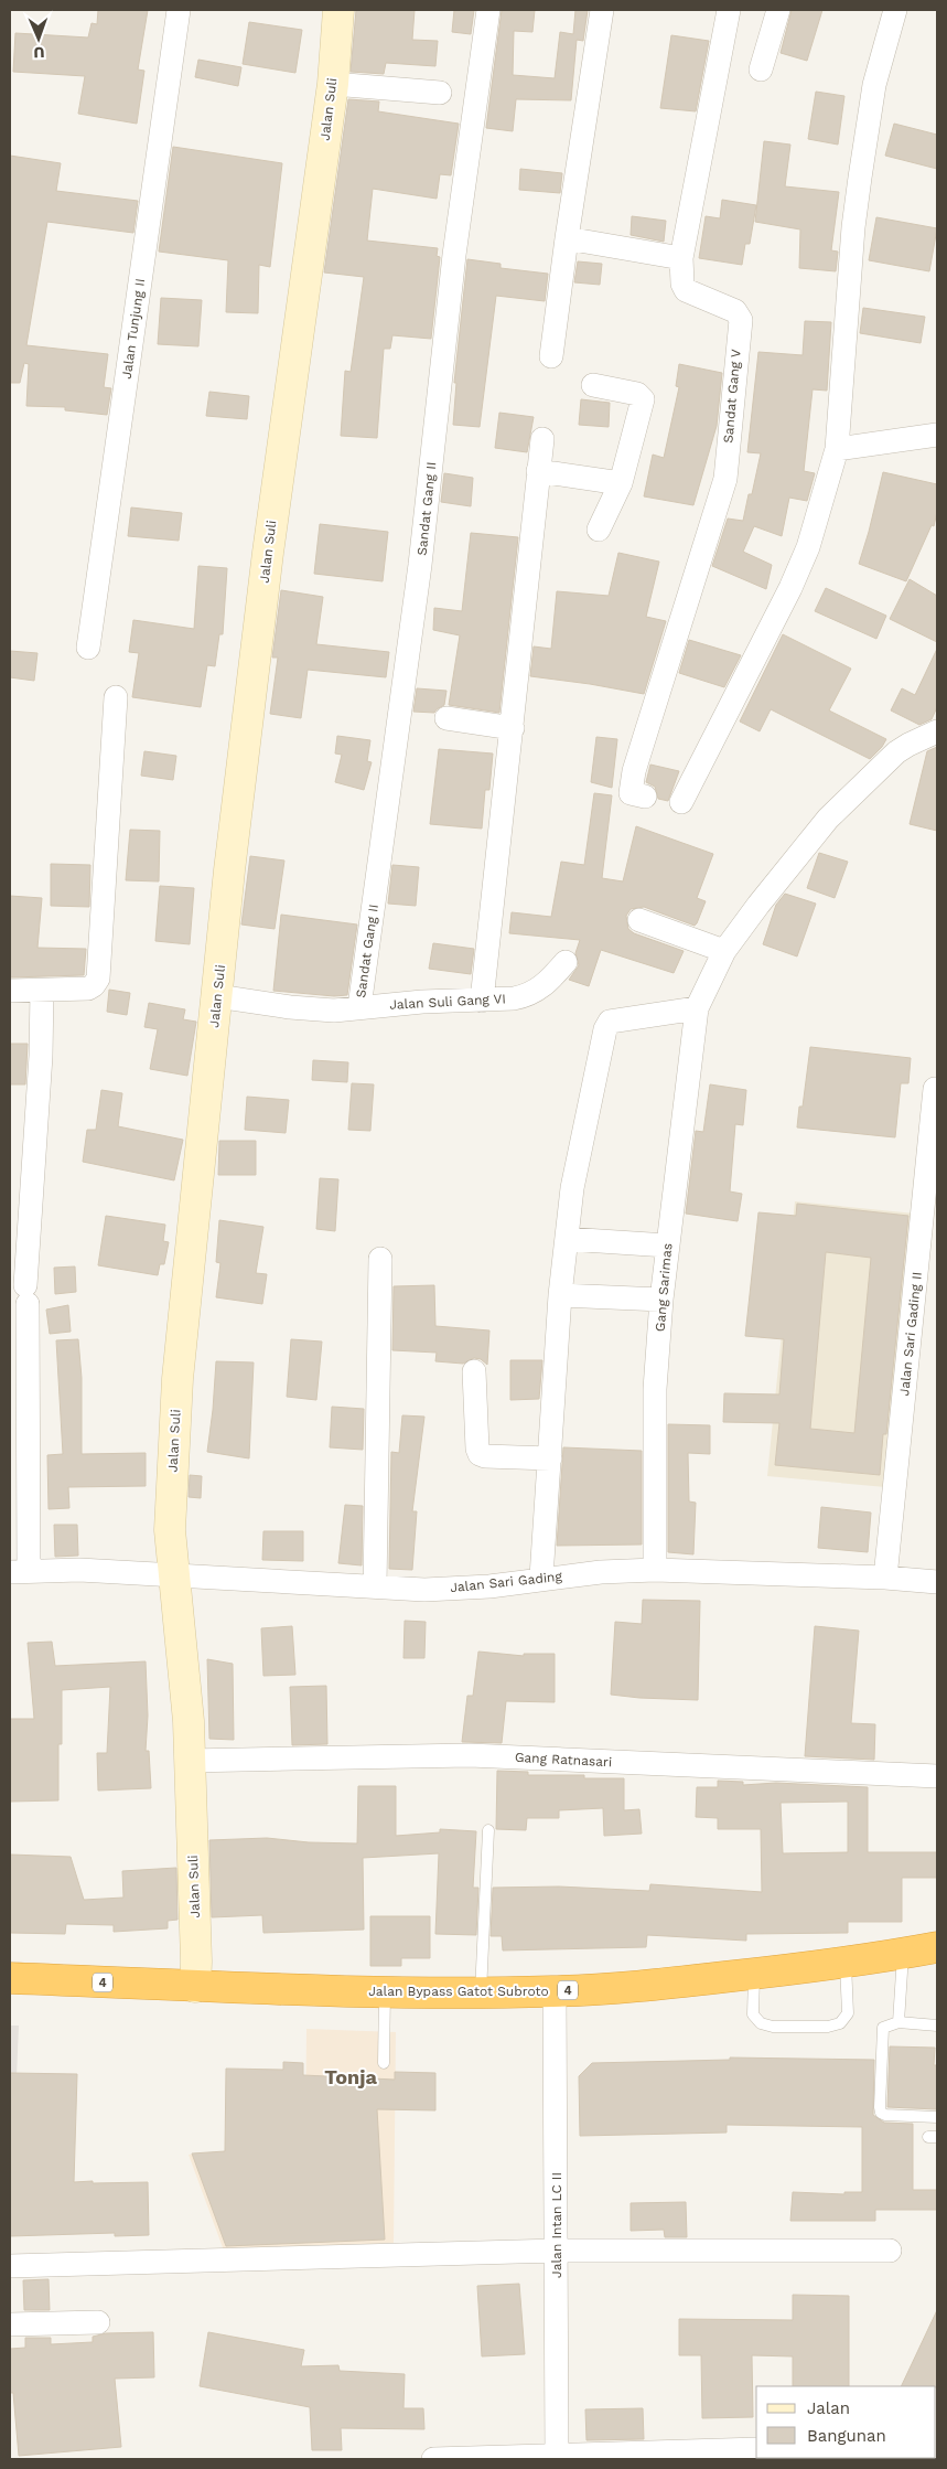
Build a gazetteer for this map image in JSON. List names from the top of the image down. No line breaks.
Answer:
{"streets":{"highway":["4","Jalan Bypass Gatot Subroto"],"main road":["Jalan Suli"],"street":["Jalan Tunjung II","Sandat Gang V","Sandat Gang II","Jalan Suli Gang VI","Gang Sarimas","Jalan Sari Gading II","Jalan Sari Gading","Gang Ratnasari","Jalan Intan LC II"]},"crossings":[["Jalan Suli","Jalan Suli Gang VI"],["Jalan Suli","Jalan Sari Gading"],["Jalan Suli","Gang Ratnasari"],["Jalan Suli","Jalan Bypass Gatot Subroto"],["Sandat Gang II","Jalan Suli Gang VI"],["Gang Sarimas","Jalan Sari Gading"],["Jalan Sari Gading II","Jalan Sari Gading"],["Jalan Bypass Gatot Subroto","Jalan Intan LC II"]],"districts":["Tonja"],"legend":["Jalan","Bangunan"],"north":"bottom"}
